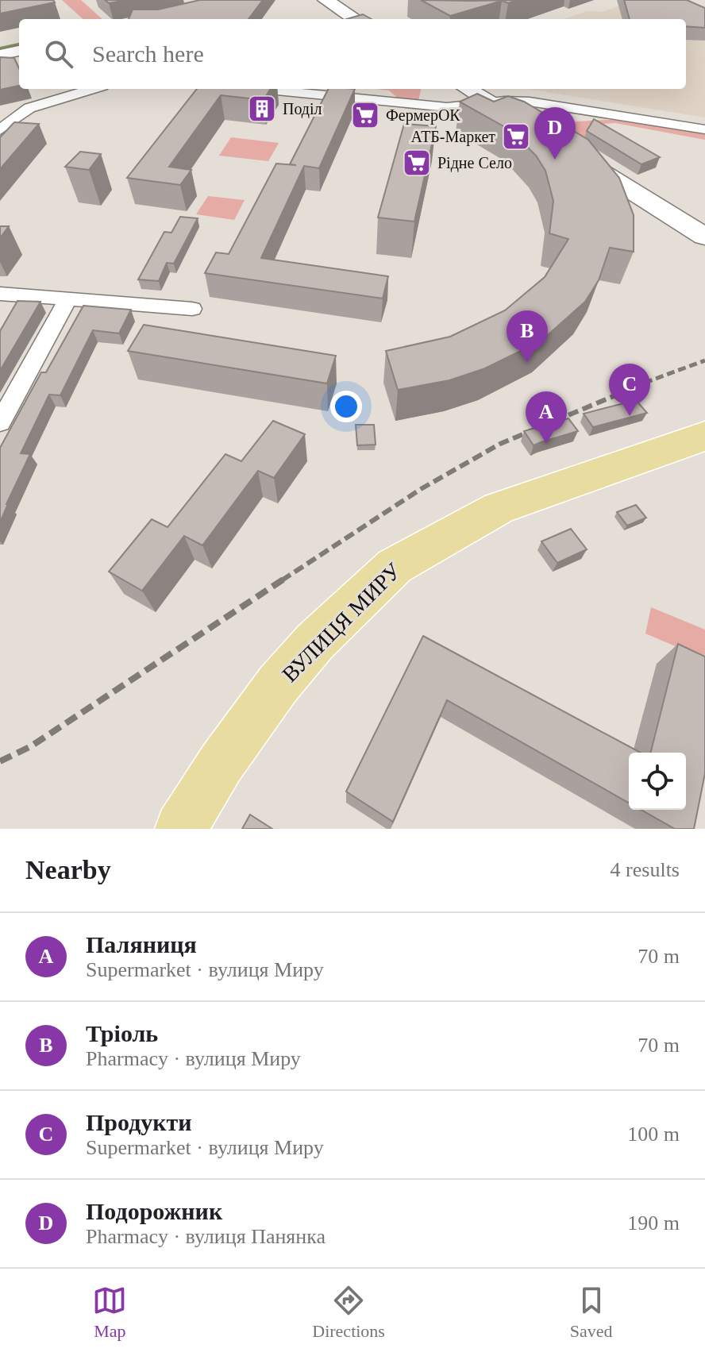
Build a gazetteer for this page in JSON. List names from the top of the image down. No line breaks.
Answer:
{"streets":{"main road":["ВУЛИЦЯ МИРУ"]},"places":{"building":["Поділ"],"supermarket":["ФермерОК","АТБ-Маркет","Рідне Село"]},"page":{"search":"Search here","pins":["D","B","C","A"],"heading":["Nearby","4 results"],"list":[{"mark":"A","name":"Паляниця","note":"Supermarket · вулиця Миру","value":"70 m"},{"mark":"B","name":"Тріоль","note":"Pharmacy · вулиця Миру","value":"70 m"},{"mark":"C","name":"Продукти","note":"Supermarket · вулиця Миру","value":"100 m"},{"mark":"D","name":"Подорожник","note":"Pharmacy · вулиця Панянка","value":"190 m"}],"nav":["Map","Directions","Saved"]}}
